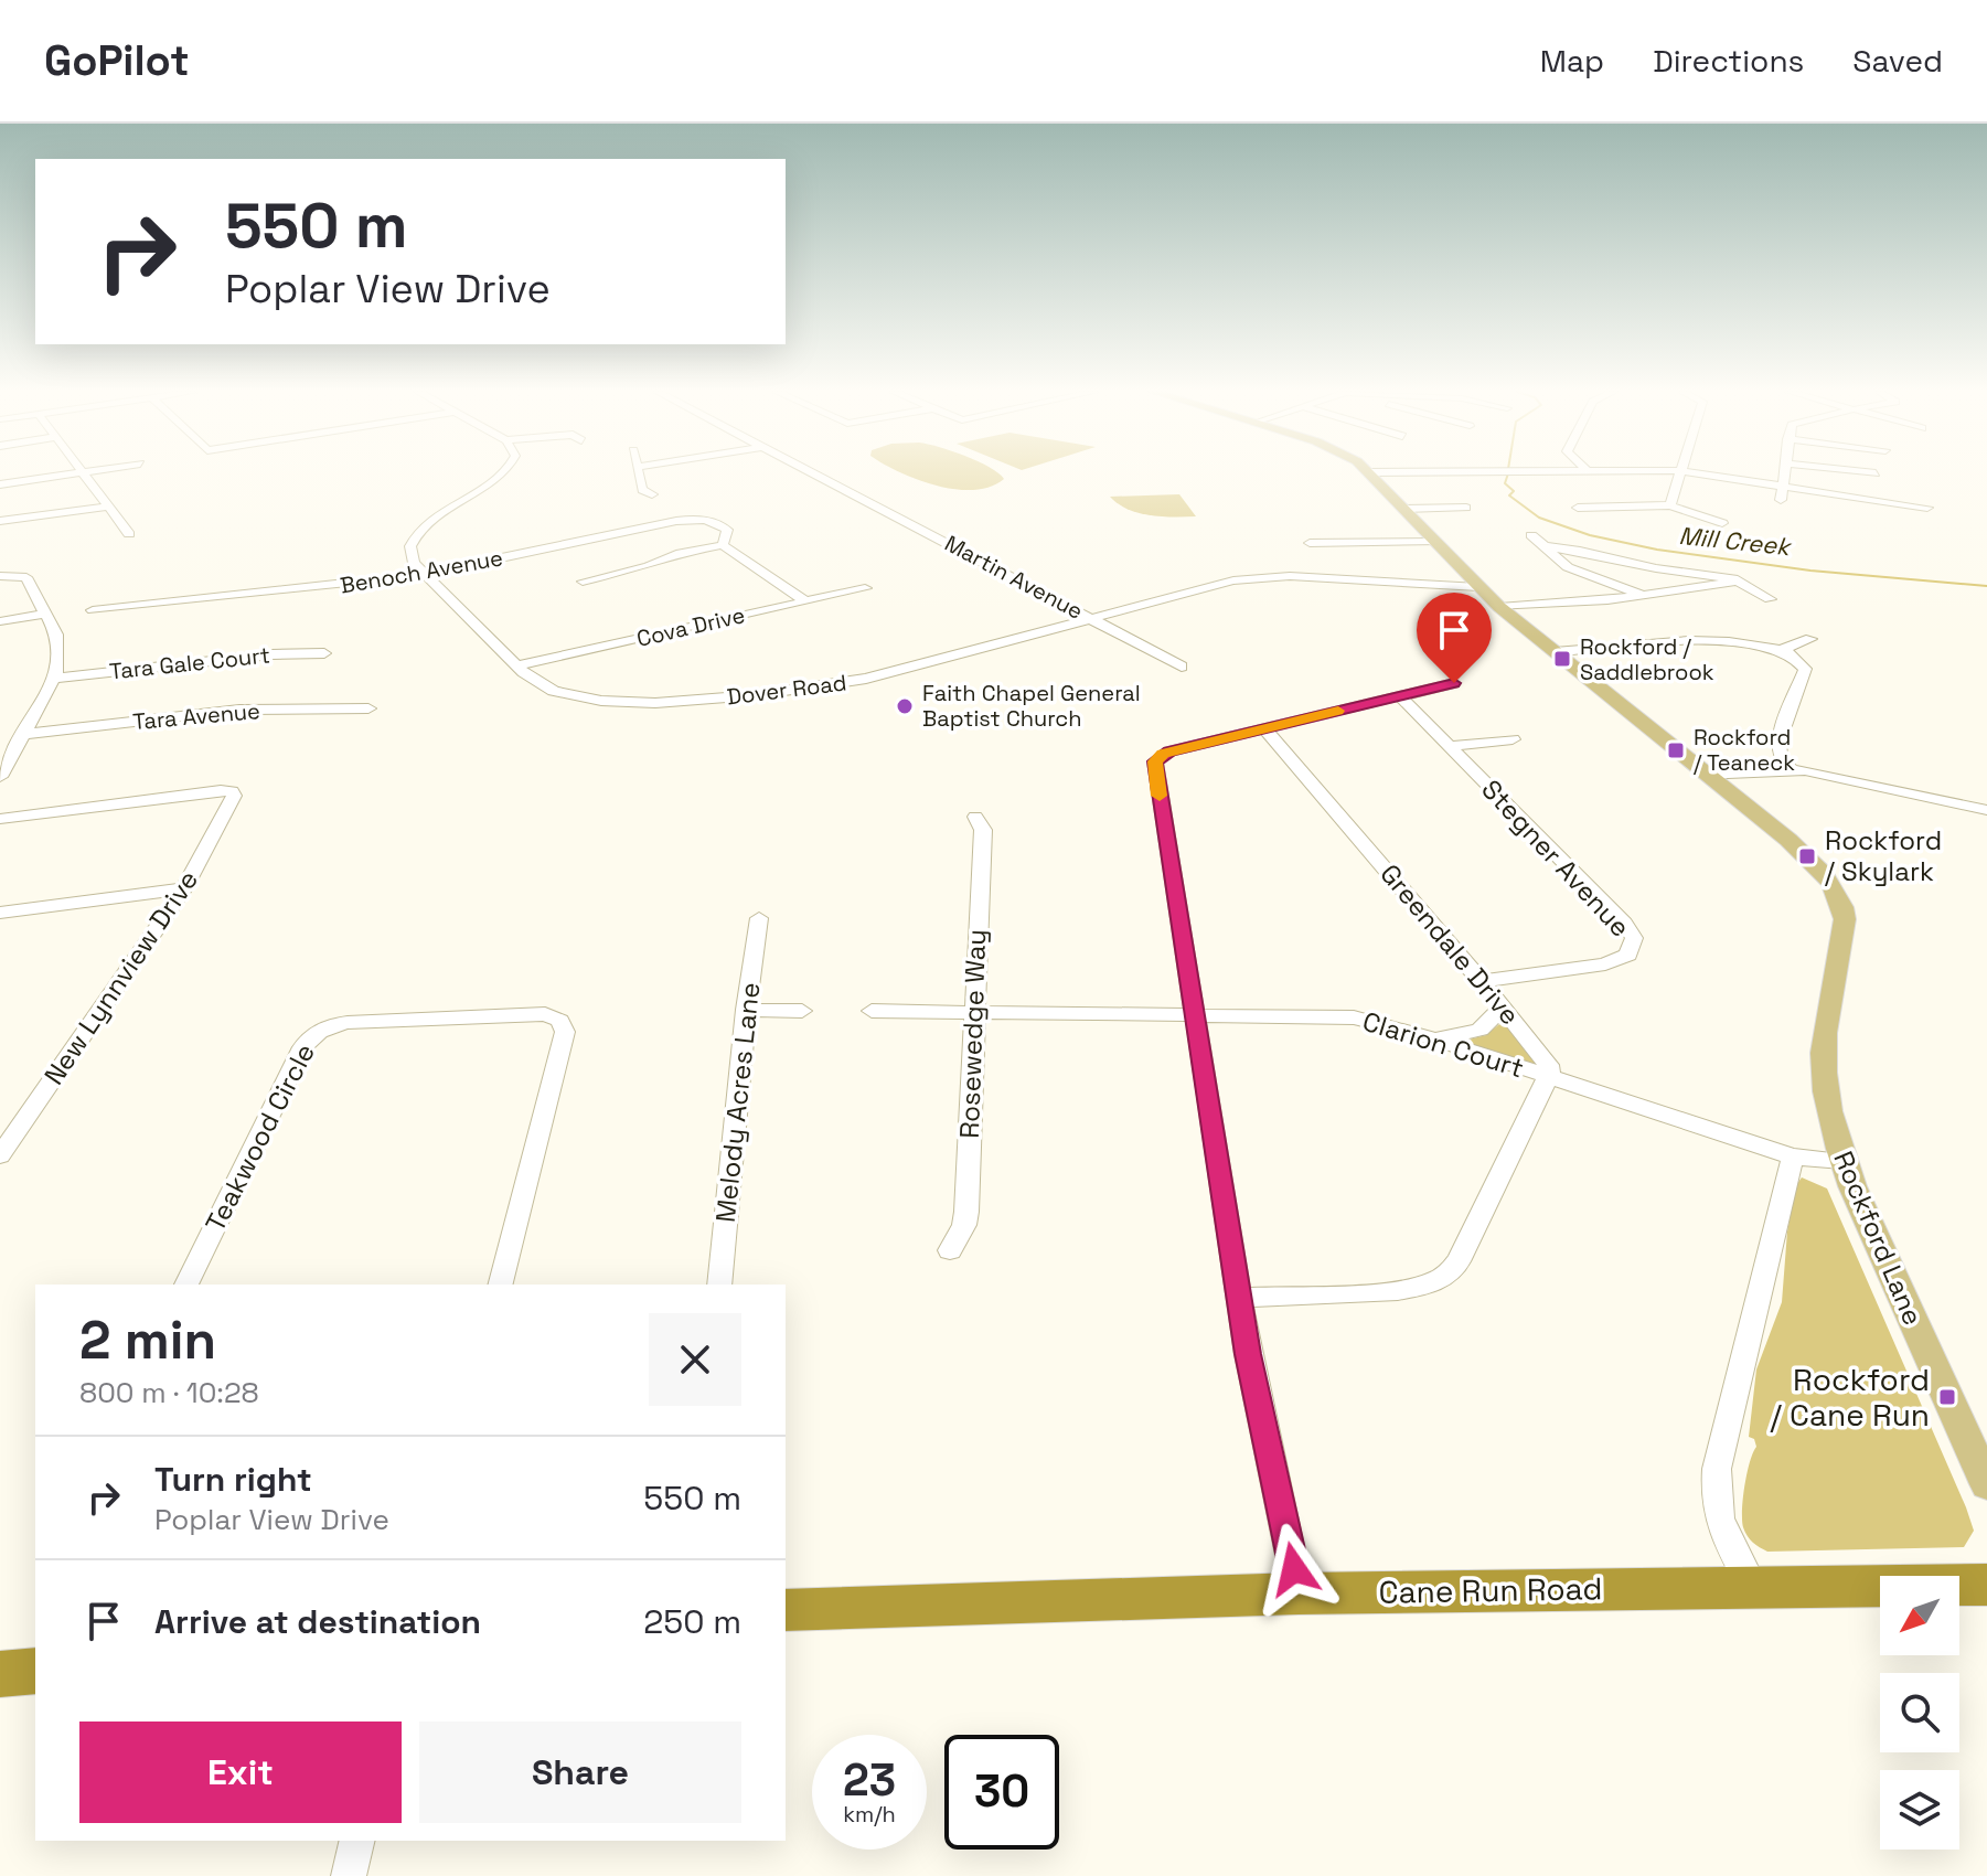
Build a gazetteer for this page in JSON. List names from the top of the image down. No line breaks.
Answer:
{"streets":{"highway":["Cane Run Road"],"main road":["Rockford Lane"],"street":["Benoch Avenue","Martin Avenue","Cova Drive","Tara Gale Court","Dover Road","Tara Avenue","Stegner Avenue","Greendale Drive","New Lynnview Drive","Rosewedge Way","Clarion Court","Melody Acres Lane","Teakwood Circle"]},"crossings":[["Benoch Avenue","Dover Road"],["Martin Avenue","Dover Road"],["Cova Drive","Dover Road"],["Dover Road","Rockford Lane"],["Stegner Avenue","Greendale Drive"],["Greendale Drive","Clarion Court"],["Rosewedge Way","Clarion Court"],["Clarion Court","Rockford Lane"],["Rockford Lane","Cane Run Road"]],"water":["Mill Creek"],"places":{"transit":["Rockford / Saddlebrook","Rockford / Teaneck","Rockford / Skylark","Rockford / Cane Run"],"other":["Faith Chapel General Baptist Church"]},"north":"bottom left","page":{"header":"GoPilot","nav":["Map","Directions","Saved"],"turn":["550 m","Poplar View Drive"],"heading":["2 min","800 m · 10:28"],"list":[{"name":"Turn right","note":"Poplar View Drive","value":"550 m"},{"name":"Arrive at destination","value":"250 m"}],"buttons":["Exit","Share"],"speed":"23 km/h","limit":"30"}}
